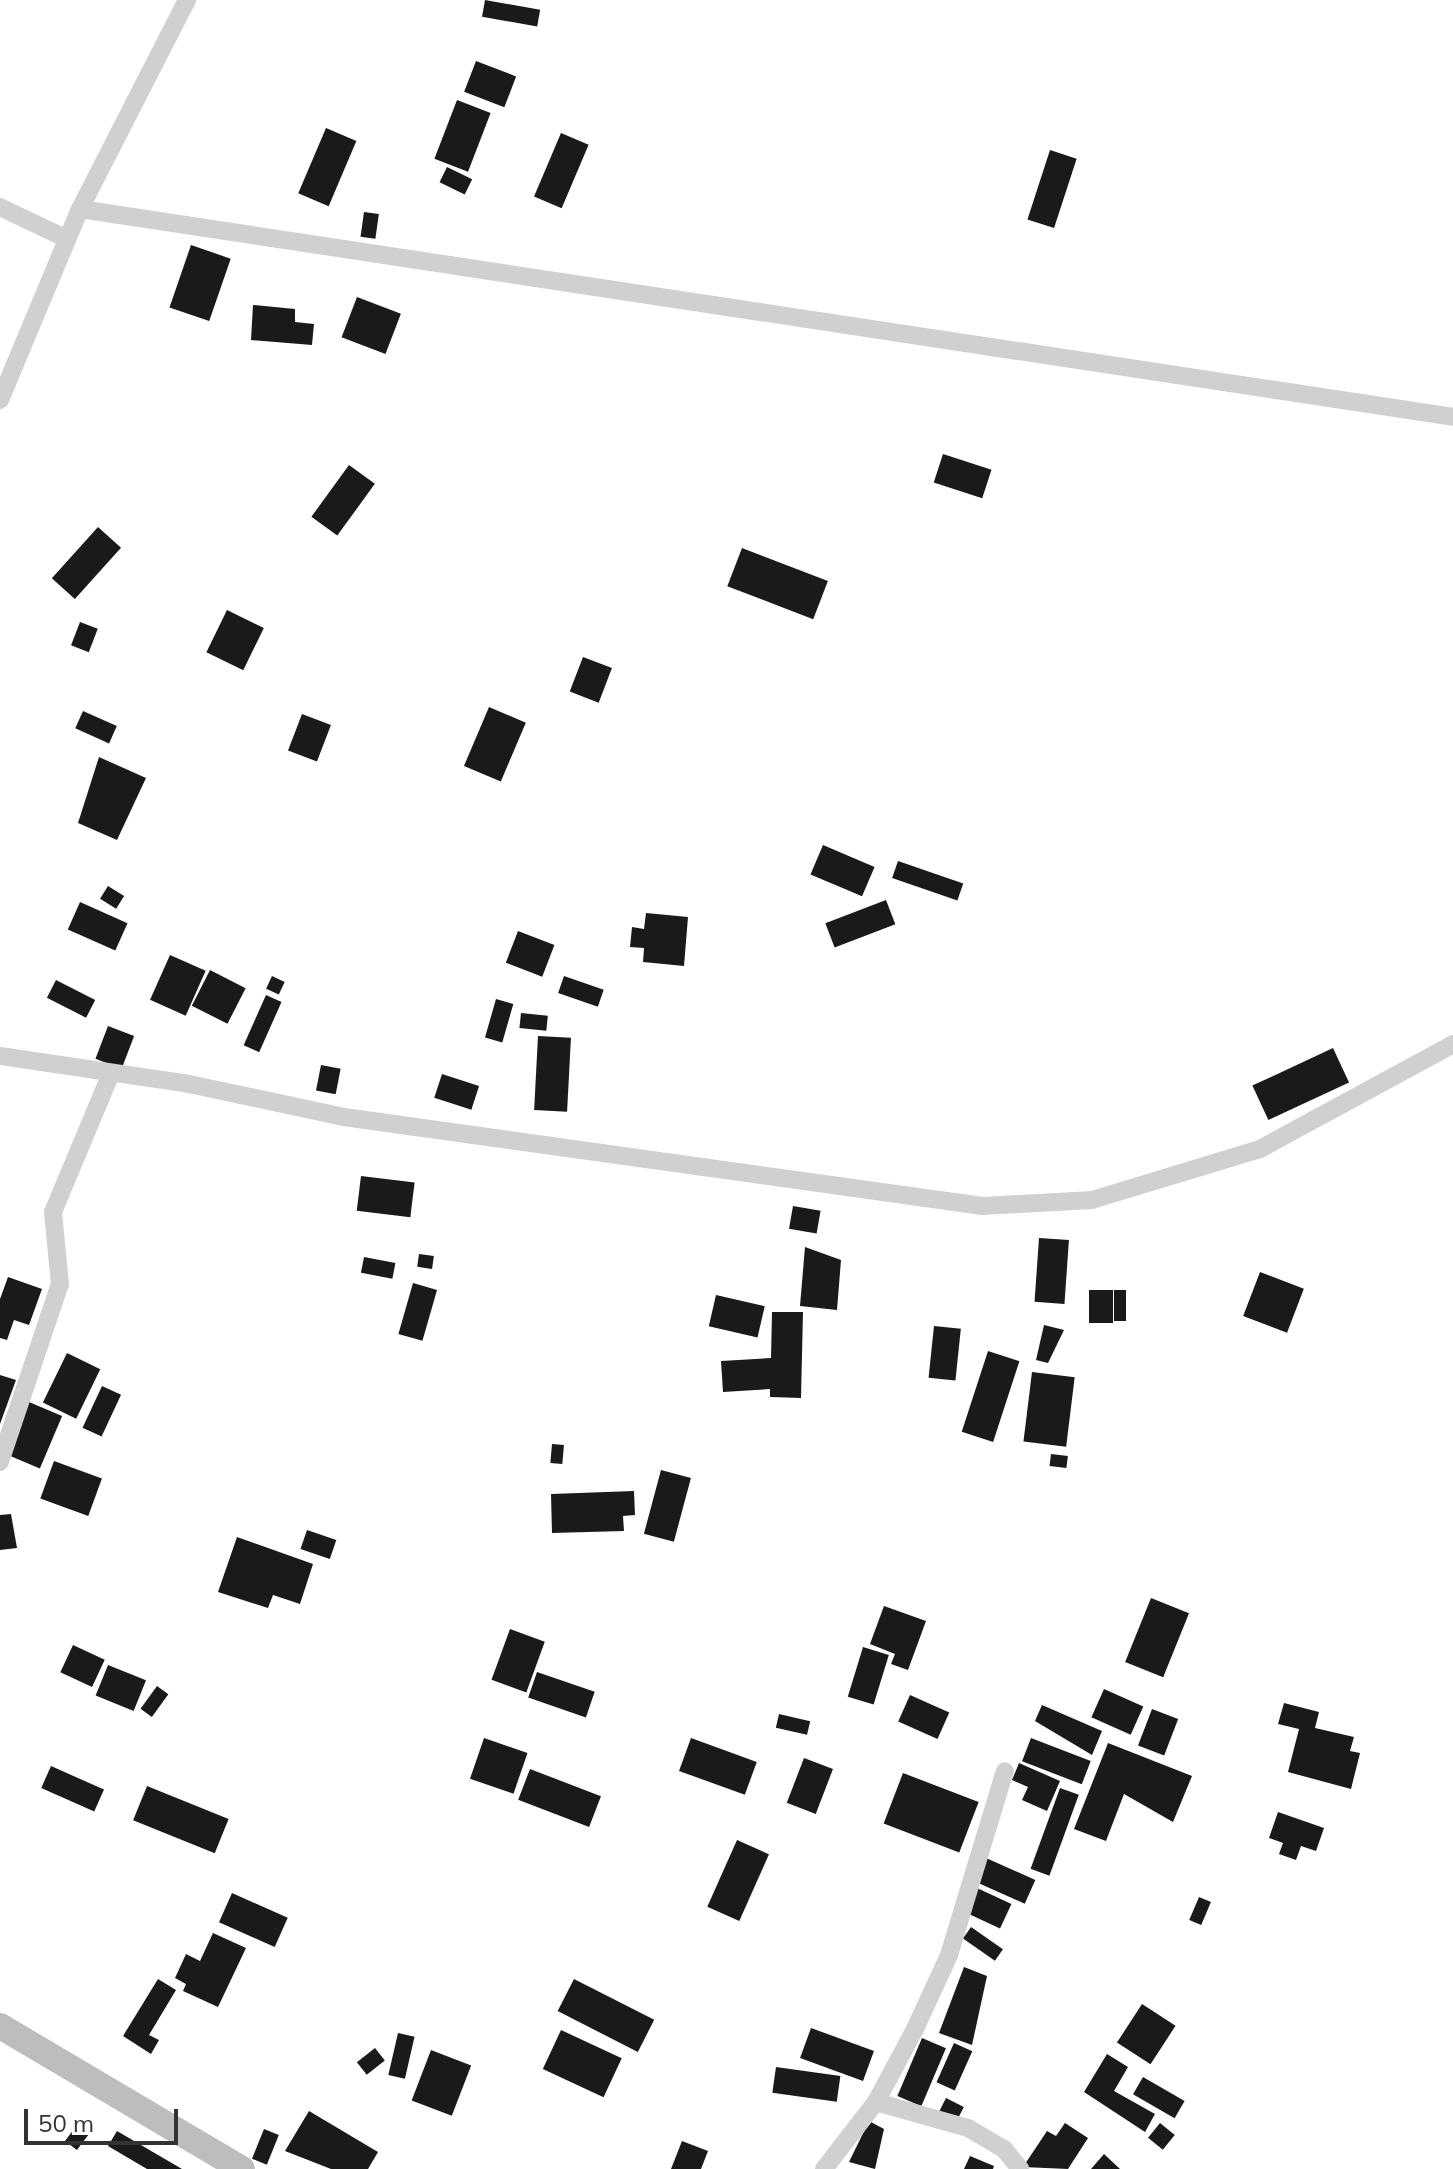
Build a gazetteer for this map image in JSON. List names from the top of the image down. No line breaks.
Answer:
{"scale_bar":"50 m"}
